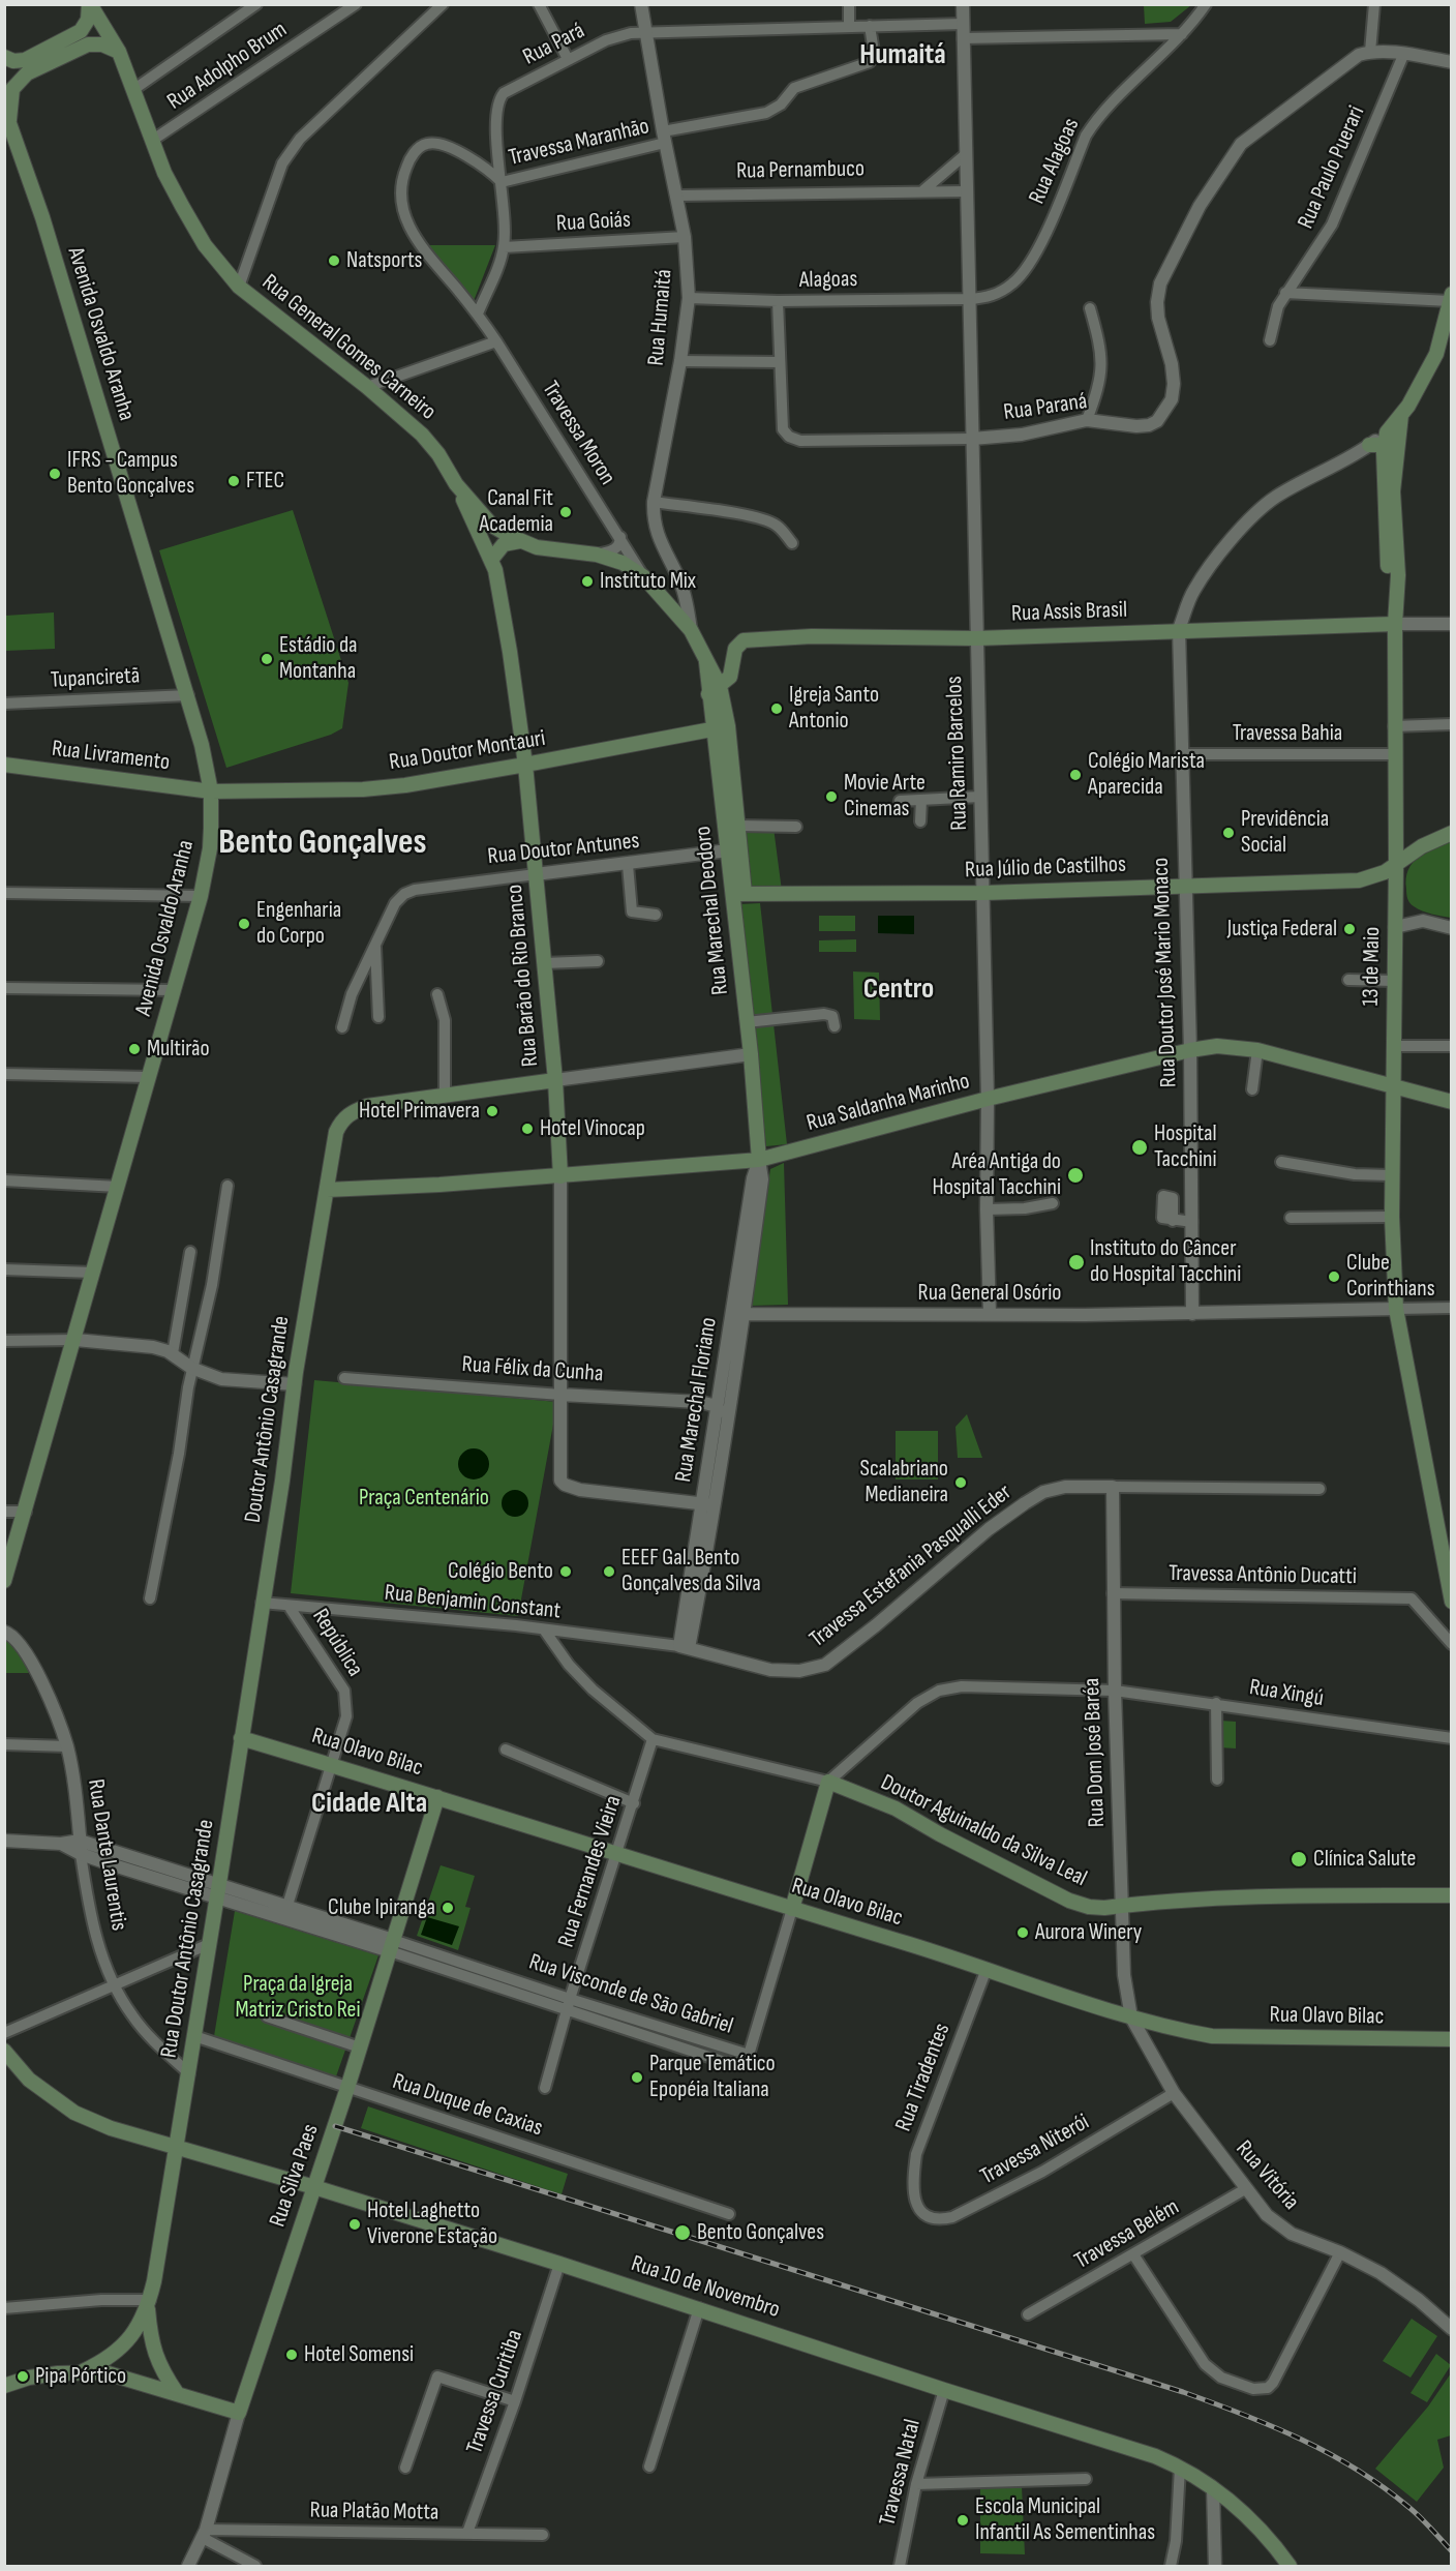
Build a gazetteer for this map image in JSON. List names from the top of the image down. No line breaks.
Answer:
{"streets":{"main road":["Avenida Osvaldo Aranha","Rua General Gomes Carneiro","Rua Assis Brasil","Rua Doutor Montauri","Rua Livramento","Rua Júlio de Castilhos","Rua Marechal Deodoro","13 de Maio","Rua Barão do Rio Branco","Rua Saldanha Marinho","Doutor Antônio Casagrande","Rua Olavo Bilac","Doutor Aguinaldo da Silva Leal","Rua Doutor Antônio Casagrande","Rua Silva Paes","Rua 10 de Novembro"],"street":["Rua Pará","Rua Adolpho Brum","Travessa Maranhão","Rua Alagoas","Rua Paulo Puerari","Rua Pernambuco","Rua Goiás","Alagoas","Rua Humaitá","Rua Paraná","Travessa Moron","Tupanciretã","Travessa Bahia","Rua Ramiro Barcelos","Rua Doutor Antunes","Rua Doutor José Mario Monaco","Rua General Osório","Rua Félix da Cunha","Rua Marechal Floriano","Travessa Estefania Pasqualli Eder","Travessa Antônio Ducatti","Rua Benjamin Constant","República","Rua Xingú","Rua Dom José Baréa","Rua Dante Laurentis","Rua Fernandes Vieira","Rua Visconde de São Gabriel","Rua Tiradentes","Rua Duque de Caxias","Travessa Niterói","Rua Vitória","Travessa Belém","Travessa Curitiba","Travessa Natal","Rua Platão Motta"]},"crossings":[["Rua Pará","Travessa Maranhão"],["Rua Pará","Rua Goiás"],["Rua Pará","Rua Humaitá"],["Rua Pará","Travessa Moron"],["Rua Adolpho Brum","Rua General Gomes Carneiro"],["Travessa Maranhão","Rua Humaitá"],["Travessa Maranhão","Travessa Moron"],["Rua Alagoas","Alagoas"],["Rua Alagoas","Rua Ramiro Barcelos"],["Rua Paulo Puerari","Rua Paraná"],["Rua Pernambuco","Rua Humaitá"],["Rua Pernambuco","Rua Ramiro Barcelos"],["Rua Goiás","Rua Humaitá"],["Alagoas","Rua Humaitá"],["Alagoas","Rua Paraná"],["Alagoas","Rua Ramiro Barcelos"],["Rua Humaitá","Rua Marechal Deodoro"],["Avenida Osvaldo Aranha","Tupanciretã"],["Avenida Osvaldo Aranha","Rua Doutor Montauri"],["Avenida Osvaldo Aranha","Rua Livramento"],["Rua General Gomes Carneiro","Travessa Moron"],["Rua General Gomes Carneiro","Rua Marechal Deodoro"],["Rua General Gomes Carneiro","Rua Barão do Rio Branco"],["Rua Paraná","Rua Ramiro Barcelos"],["Travessa Moron","Rua Marechal Deodoro"],["Rua Assis Brasil","Rua Ramiro Barcelos"],["Rua Assis Brasil","Rua Marechal Deodoro"],["Rua Assis Brasil","13 de Maio"],["Rua Assis Brasil","Rua Doutor José Mario Monaco"],["Travessa Bahia","13 de Maio"],["Travessa Bahia","Rua Doutor José Mario Monaco"],["Rua Doutor Montauri","Rua Livramento"],["Rua Doutor Montauri","Rua Marechal Deodoro"],["Rua Doutor Montauri","Rua Barão do Rio Branco"],["Rua Ramiro Barcelos","Rua Júlio de Castilhos"],["Rua Ramiro Barcelos","Rua Saldanha Marinho"],["Rua Ramiro Barcelos","Rua General Osório"],["Rua Doutor Antunes","Rua Marechal Deodoro"],["Rua Doutor Antunes","Rua Barão do Rio Branco"],["Rua Júlio de Castilhos","Rua Marechal Deodoro"],["Rua Júlio de Castilhos","13 de Maio"],["Rua Júlio de Castilhos","Rua Doutor José Mario Monaco"],["Rua Marechal Deodoro","Rua Saldanha Marinho"],["Rua Marechal Deodoro","Rua Marechal Floriano"],["13 de Maio","Rua Saldanha Marinho"],["13 de Maio","Rua General Osório"],["Rua Doutor José Mario Monaco","Rua Saldanha Marinho"],["Rua Doutor José Mario Monaco","Rua General Osório"],["Rua Barão do Rio Branco","Rua Saldanha Marinho"],["Rua Barão do Rio Branco","Rua Félix da Cunha"],["Rua Barão do Rio Branco","Rua Marechal Floriano"],["Rua Saldanha Marinho","Rua Marechal Floriano"],["Rua Saldanha Marinho","Doutor Antônio Casagrande"],["Rua General Osório","Rua Marechal Floriano"],["Rua Félix da Cunha","Rua Marechal Floriano"],["Rua Marechal Floriano","Travessa Estefania Pasqualli Eder"],["Rua Marechal Floriano","Rua Benjamin Constant"],["Doutor Antônio Casagrande","Rua Benjamin Constant"],["Doutor Antônio Casagrande","Rua Olavo Bilac"],["Doutor Antônio Casagrande","Rua Doutor Antônio Casagrande"],["Travessa Estefania Pasqualli Eder","Rua Benjamin Constant"],["Travessa Estefania Pasqualli Eder","Rua Dom José Baréa"],["Travessa Antônio Ducatti","Rua Dom José Baréa"],["Rua Benjamin Constant","República"],["Rua Benjamin Constant","Doutor Aguinaldo da Silva Leal"],["República","Rua Olavo Bilac"],["República","Rua Visconde de São Gabriel"],["Rua Xingú","Rua Dom José Baréa"],["Rua Xingú","Doutor Aguinaldo da Silva Leal"],["Rua Olavo Bilac","Rua Dom José Baréa"],["Rua Olavo Bilac","Rua Fernandes Vieira"],["Rua Olavo Bilac","Rua Doutor Antônio Casagrande"],["Rua Olavo Bilac","Rua Tiradentes"],["Rua Olavo Bilac","Rua Silva Paes"],["Rua Olavo Bilac","Rua Vitória"],["Rua Dom José Baréa","Doutor Aguinaldo da Silva Leal"],["Rua Dom José Baréa","Rua Vitória"],["Doutor Aguinaldo da Silva Leal","Rua Fernandes Vieira"],["Rua Dante Laurentis","Rua Doutor Antônio Casagrande"],["Rua Dante Laurentis","Rua Visconde de São Gabriel"],["Rua Fernandes Vieira","Rua Visconde de São Gabriel"],["Rua Doutor Antônio Casagrande","Rua Visconde de São Gabriel"],["Rua Doutor Antônio Casagrande","Rua Duque de Caxias"],["Rua Doutor Antônio Casagrande","Rua 10 de Novembro"],["Rua Visconde de São Gabriel","Rua Silva Paes"],["Rua Tiradentes","Travessa Niterói"],["Rua Duque de Caxias","Rua Silva Paes"],["Travessa Niterói","Rua Vitória"],["Rua Silva Paes","Rua 10 de Novembro"],["Rua Silva Paes","Rua Platão Motta"],["Rua Vitória","Travessa Belém"],["Rua 10 de Novembro","Travessa Curitiba"],["Rua 10 de Novembro","Travessa Natal"],["Travessa Curitiba","Rua Platão Motta"]],"districts":["Humaitá","Bento Gonçalves","Centro","Cidade Alta"],"parks":["Praça Centenário","Praça da Igreja Matriz Cristo Rei"],"places":["Natsports","IFRS - Campus Bento Gonçalves","FTEC","Canal Fit Academia","Instituto Mix","Estádio da Montanha","Igreja Santo Antonio","Colégio Marista Aparecida","Movie Arte Cinemas","Previdência Social","Engenharia do Corpo","Justiça Federal","Multirão","Hotel Primavera","Hotel Vinocap","Hospital Tacchini","Aréa Antiga do Hospital Tacchini","Instituto do Câncer do Hospital Tacchini","Clube Corinthians","Scalabriano Medianeira","Colégio Bento","EEEF Gal. Bento Gonçalves da Silva","Clínica Salute","Clube Ipiranga","Aurora Winery","Parque Temático Epopéia Italiana","Hotel Laghetto Viverone Estação","Bento Gonçalves","Hotel Somensi","Pipa Pórtico","Escola Municipal Infantil As Sementinhas"]}
